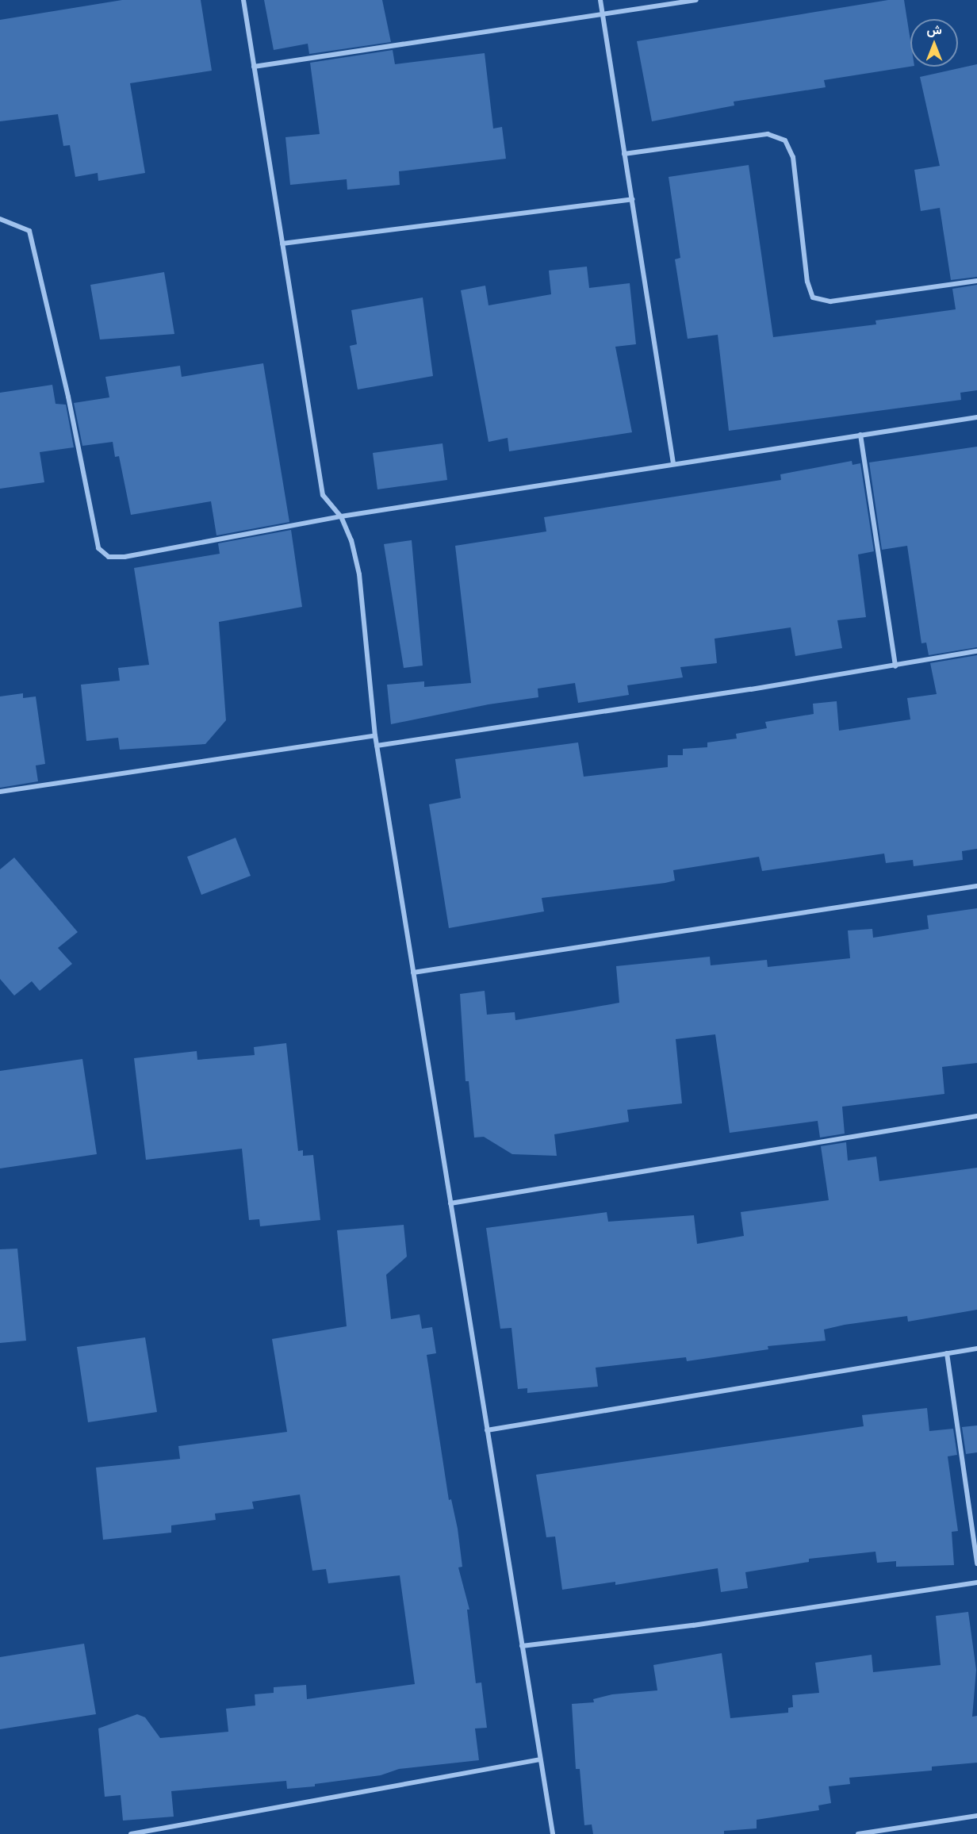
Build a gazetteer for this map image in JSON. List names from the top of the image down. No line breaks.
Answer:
{"north":"top"}
